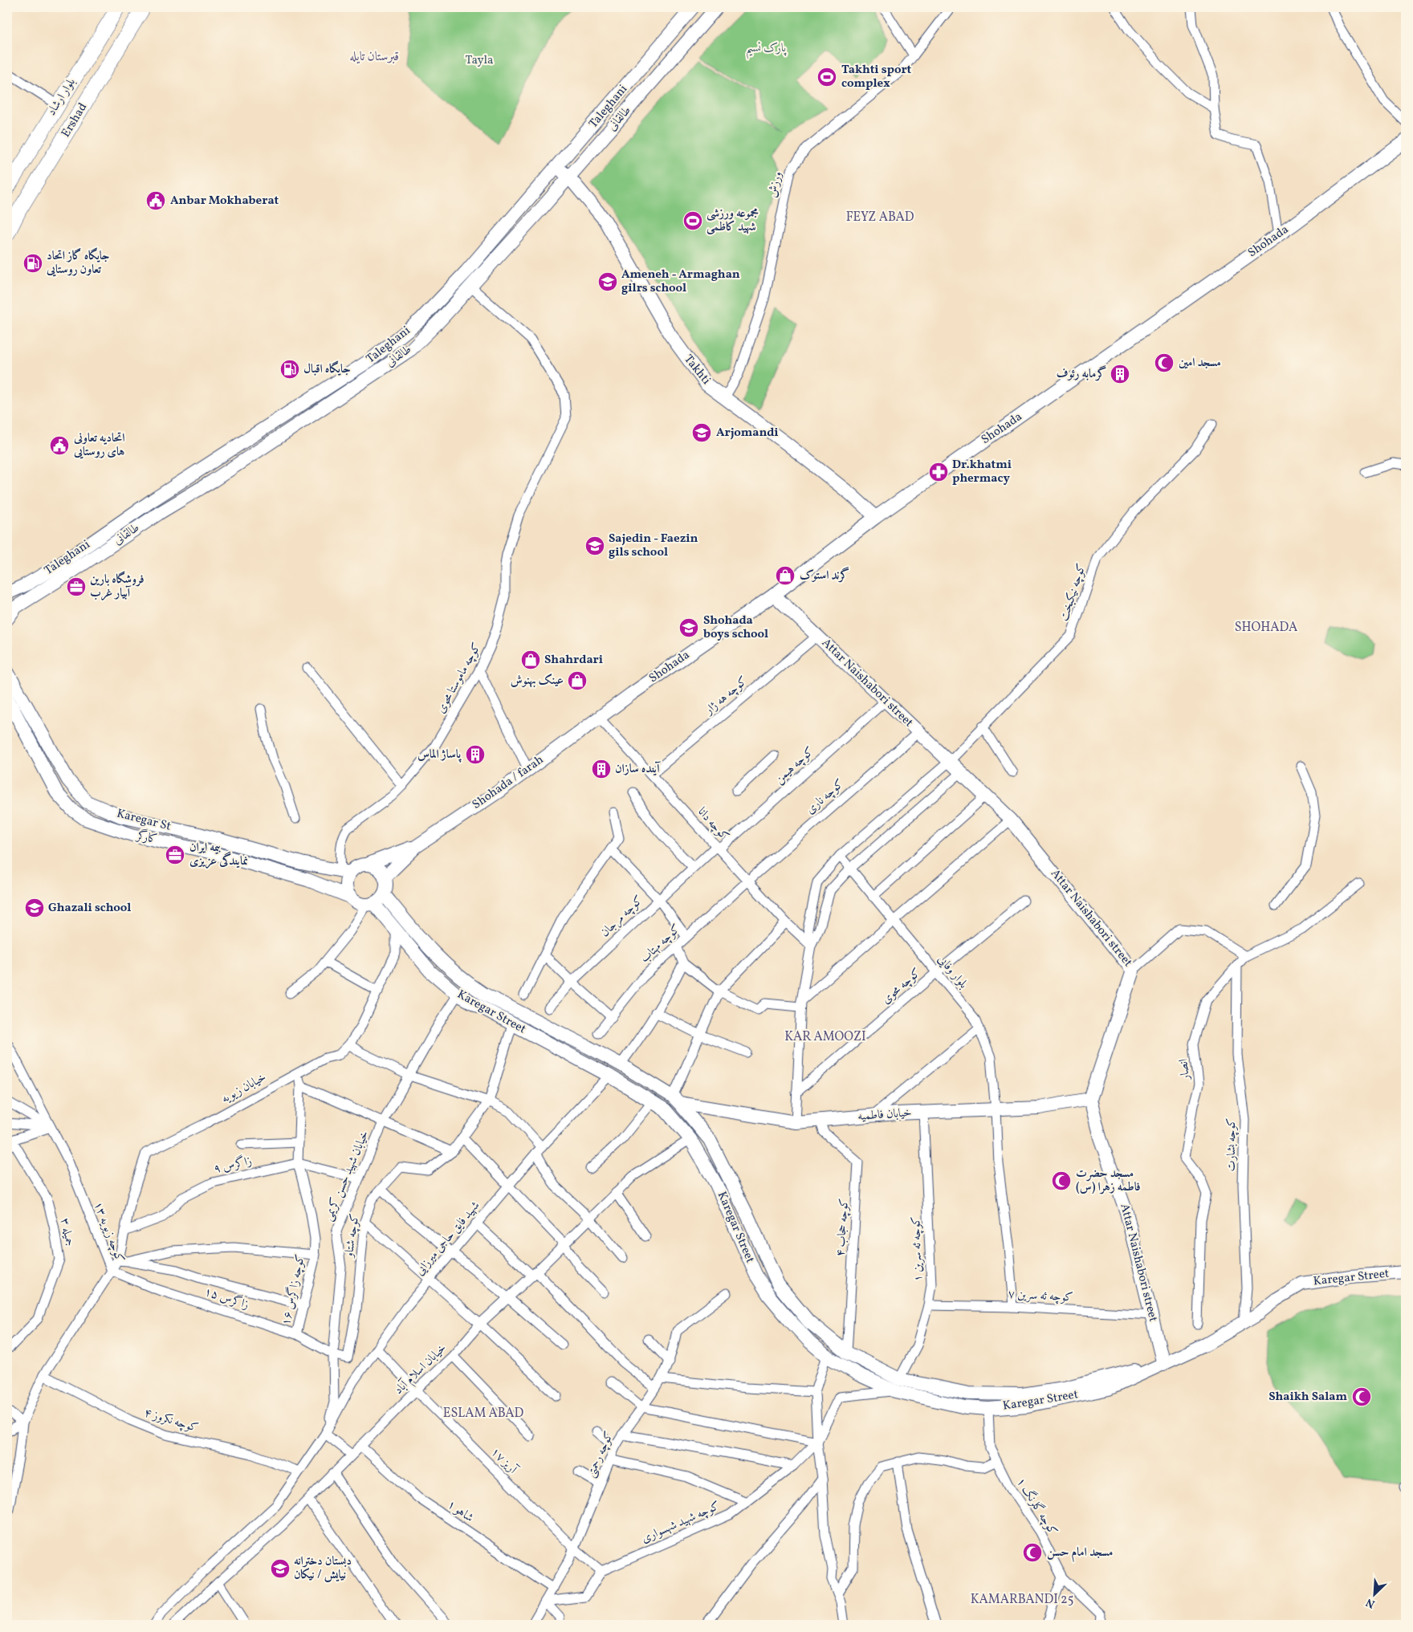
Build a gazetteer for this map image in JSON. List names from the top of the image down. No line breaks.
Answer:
{"streets":{"main road":["بلوار ارشاد","Taleghani","طالقانی","Ershad","Shohada","Takhti","Attar Naishabori street","Shohada / farah","Karegar St","کارگر","Karegar Street","خیابان فاطمیه"],"street":["ورزش","کوچه نیکبخت","کوچه ماموستا محوی","کوچه هه ژار","کوچه هیمن","کوچه ناری","کوچه دانا","کوچه مرجان","کوچه مهتاب","بلوار وفایی","کوچه محوی","انصار","خیابان زیویه","کوچه بشارت","زاگرس ۹","خیابان شهید حسن کریمی","کوچه حجاب ۴","جمیله ۳","کوچه زیویه ۱۳","کوچه شتاو","شهید فایق حاجی میرزایی","کوچه ئه سرین ۱","کوچه زاگرس ۱۶","کوچه ئه سرین ۷","زاگرس ۱۵","خیابان اسلام آباد","کوچه نکروز ۴","کوچه رحمتی","آریز ۱۷","کوچه گلرنگ ۱","شاهو ۱","کوچه شهید شهسواری"]},"crossings":[["Taleghani","Takhti"],["طالقانی","Takhti"],["طالقانی","کوچه ماموستا محوی"],["ورزش","Takhti"],["Shohada","Takhti"],["Shohada","Attar Naishabori street"],["Shohada","Shohada / farah"],["Shohada","کوچه دانا"],["کوچه نیکبخت","Attar Naishabori street"],["کوچه ماموستا محوی","Karegar St"],["کوچه ماموستا محوی","کارگر"],["کوچه ماموستا محوی","Karegar Street"],["Attar Naishabori street","کوچه هه ژار"],["Attar Naishabori street","کوچه هیمن"],["Attar Naishabori street","کوچه ناری"],["Attar Naishabori street","Karegar Street"],["Attar Naishabori street","خیابان فاطمیه"],["Attar Naishabori street","کوچه ئه سرین ۷"],["کوچه هه ژار","کوچه دانا"],["کوچه هیمن","کوچه دانا"],["کوچه هیمن","کوچه مرجان"],["Shohada / farah","کوچه دانا"],["کوچه ناری","کوچه دانا"],["کوچه ناری","کوچه مهتاب"],["Karegar St","کارگر"],["Karegar St","Karegar Street"],["کوچه دانا","کوچه مرجان"],["کوچه دانا","کوچه مهتاب"],["کارگر","Karegar Street"],["بلوار وفایی","کوچه محوی"],["بلوار وفایی","خیابان فاطمیه"],["بلوار وفایی","کوچه ئه سرین ۷"],["Karegar Street","خیابان زیویه"],["Karegar Street","خیابان فاطمیه"],["Karegar Street","کوچه بشارت"],["Karegar Street","خیابان شهید حسن کریمی"],["Karegar Street","کوچه حجاب ۴"],["Karegar Street","کوچه شتاو"],["Karegar Street","شهید فایق حاجی میرزایی"],["Karegar Street","کوچه ئه سرین ۱"],["Karegar Street","خیابان اسلام آباد"],["Karegar Street","کوچه گلرنگ ۱"],["انصار","کوچه بشارت"],["خیابان زیویه","زاگرس ۹"],["خیابان زیویه","کوچه زیویه ۱۳"],["خیابان زیویه","کوچه زاگرس ۱۶"],["خیابان زیویه","زاگرس ۱۵"],["خیابان فاطمیه","کوچه حجاب ۴"],["خیابان فاطمیه","کوچه ئه سرین ۱"],["زاگرس ۹","خیابان شهید حسن کریمی"],["زاگرس ۹","کوچه زاگرس ۱۶"],["خیابان شهید حسن کریمی","کوچه شتاو"],["خیابان شهید حسن کریمی","شهید فایق حاجی میرزایی"],["خیابان شهید حسن کریمی","زاگرس ۱۵"],["کوچه زیویه ۱۳","زاگرس ۱۵"],["کوچه زیویه ۱۳","کوچه نکروز ۴"],["کوچه شتاو","زاگرس ۱۵"],["شهید فایق حاجی میرزایی","آریز ۱۷"],["کوچه ئه سرین ۱","کوچه ئه سرین ۷"],["کوچه زاگرس ۱۶","زاگرس ۱۵"],["خیابان اسلام آباد","آریز ۱۷"],["خیابان اسلام آباد","شاهو ۱"],["کوچه رحمتی","آریز ۱۷"],["کوچه رحمتی","شاهو ۱"],["آریز ۱۷","کوچه شهید شهسواری"]],"districts":["قبرستان تایله","FEYZ ABAD","SHOHADA","KAR AMOOZI","ESLAM ABAD","KAMARBANDI 25"],"parks":["پارک نسیم","Tayla"],"places":{"sports":["Takhti sport complex","مجموعه ورزشی شهید کاظمی"],"public building":["Anbar Mokhaberat","اتحادیه تعاونی های روستایی"],"fuel station":["جایگاه گاز اتحاد تعاون روستایی","جایگاه اقبال"],"school or university":["Ameneh - Armaghan gilrs school","Arjomandi","Sajedin - Faezin gils school","Shohada boys school","Ghazali school","دبستان دخترانه نیایش / نیکان"],"mosque":["مسجد امین","مسجد حضرت فاطمه زهرا (س)","Shaikh Salam","مسجد امام حسن"],"building":["گرمابه رئوف","پاساژ الماس","آینده سازان"],"pharmacy":["Dr.khatmi phermacy"],"shop":["گرند استوک","Shahrdari","عینک بهنوش"],"office":["فروشگاه بارین آبیار غرب","بیمه ایران نمایندگی عزیزی"]},"north":"bottom left"}
